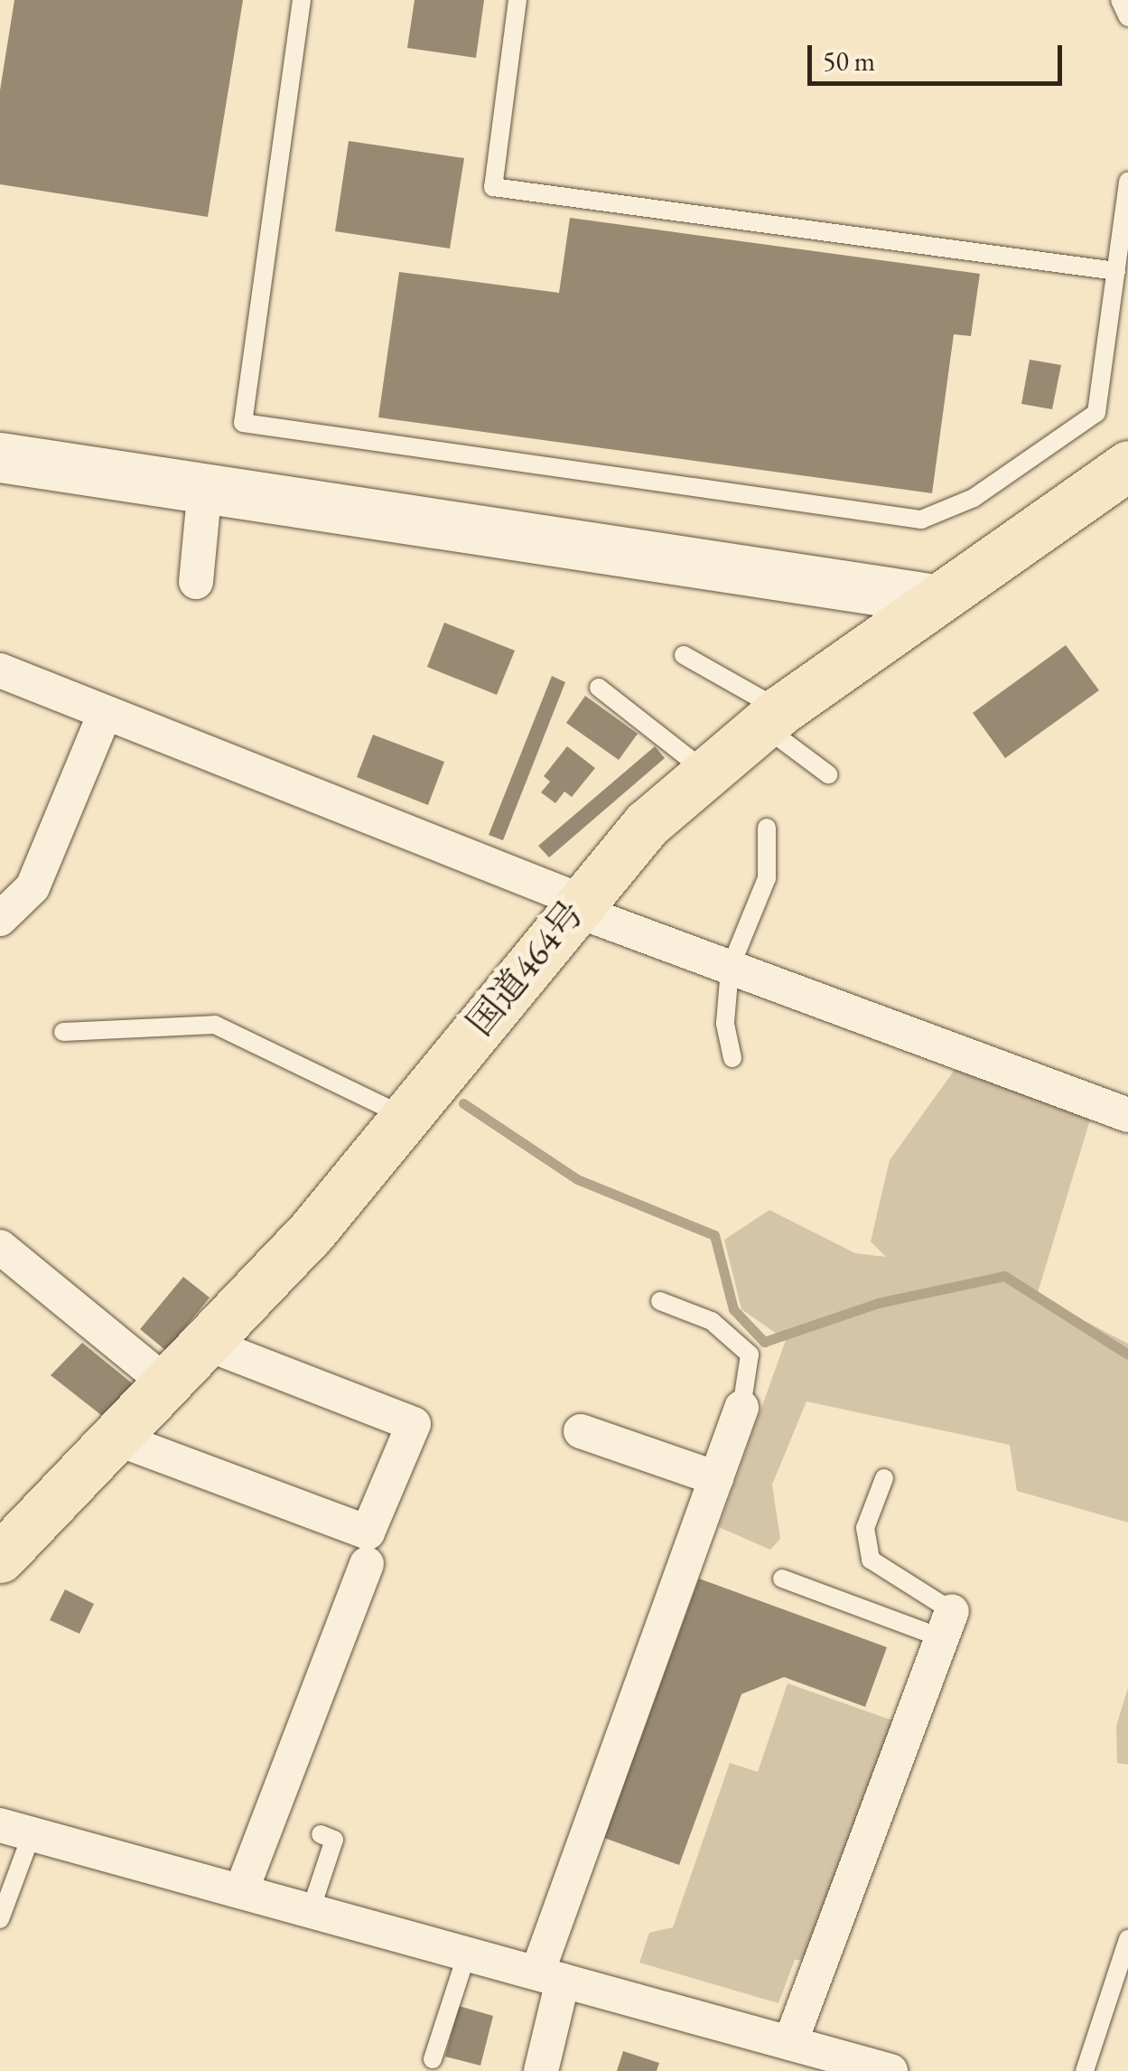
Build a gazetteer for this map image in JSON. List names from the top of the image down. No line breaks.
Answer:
{"streets":{"highway":["国道464号"]},"scale_bar":"50 m"}
